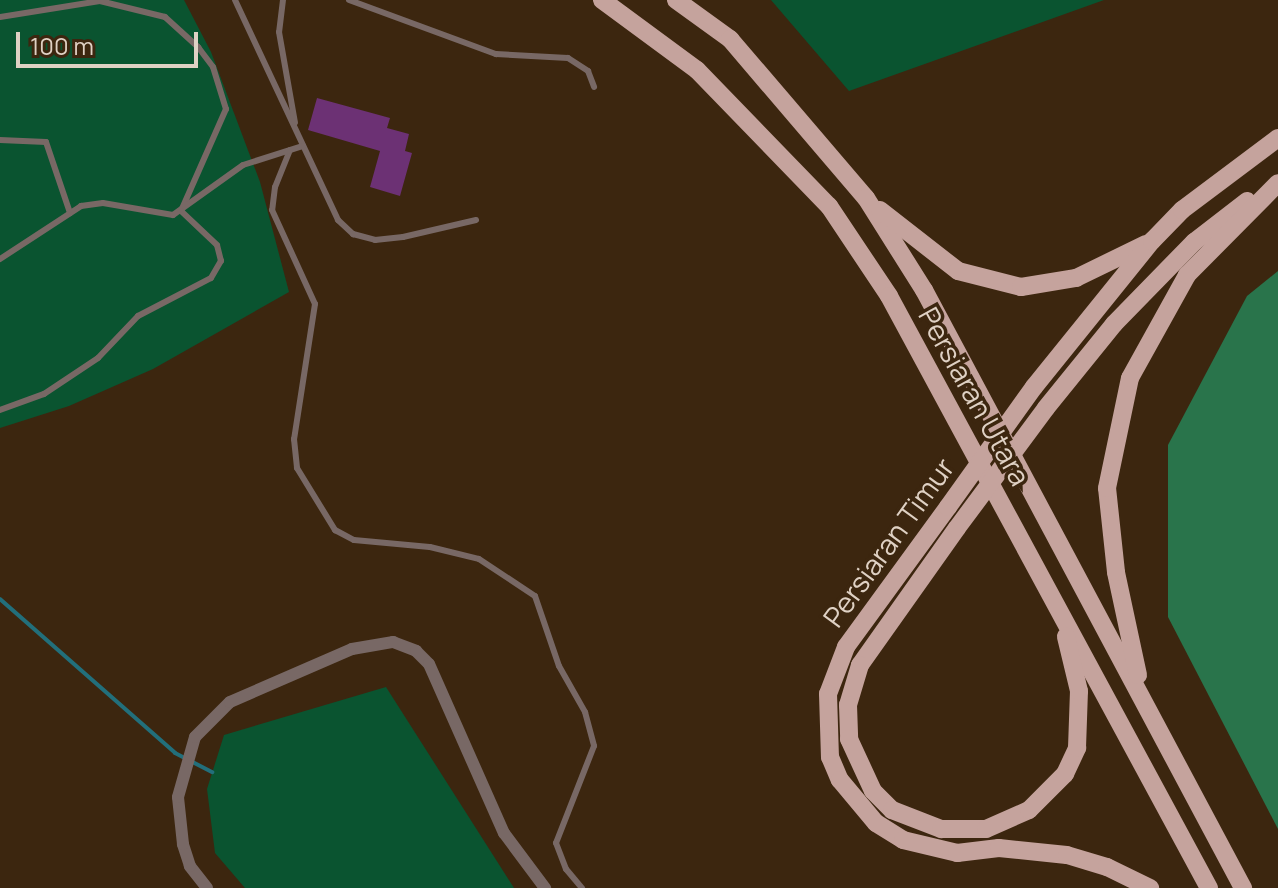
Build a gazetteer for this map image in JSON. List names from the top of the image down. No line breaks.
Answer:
{"streets":{"main road":["Persiaran Utara","Persiaran Timur"]},"crossings":[["Persiaran Utara","Persiaran Timur"]],"scale_bar":"100 m"}
